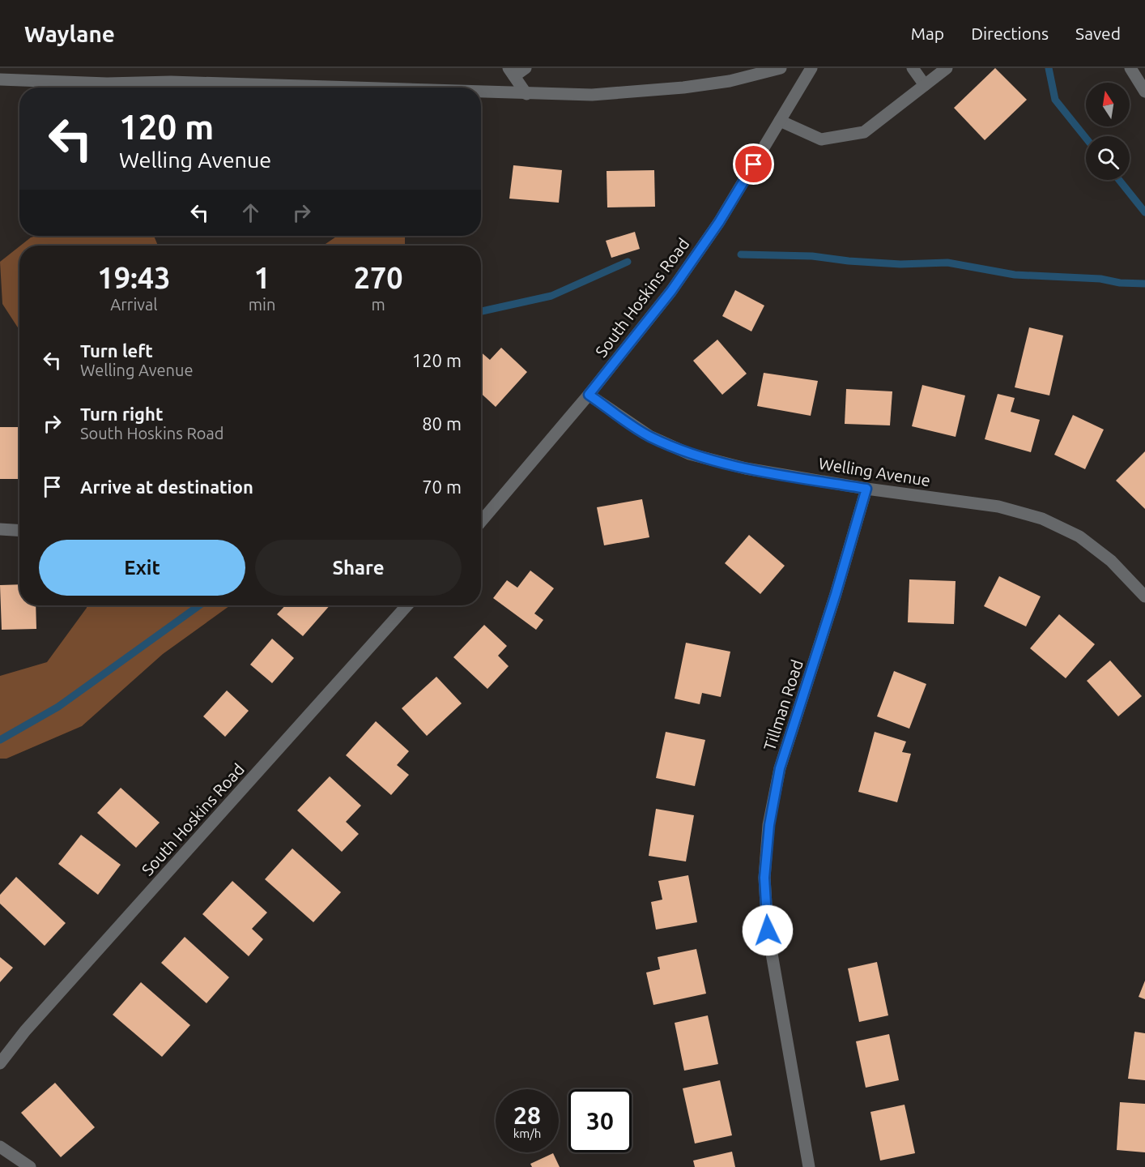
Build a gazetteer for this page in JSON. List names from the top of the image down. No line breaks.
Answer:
{"streets":{"street":["South Hoskins Road","Welling Avenue","Tillman Road"]},"crossings":[["South Hoskins Road","Welling Avenue"],["Welling Avenue","Tillman Road"]],"north":"top","page":{"header":"Waylane","nav":["Map","Directions","Saved"],"turn":["120 m","Welling Avenue"],"eta":["19:43","Arrival","1","min","270","m"],"list":[{"name":"Turn left","note":"Welling Avenue","value":"120 m"},{"name":"Turn right","note":"South Hoskins Road","value":"80 m"},{"name":"Arrive at destination","value":"70 m"}],"buttons":["Exit","Share"],"speed":"28 km/h","limit":"30"}}
